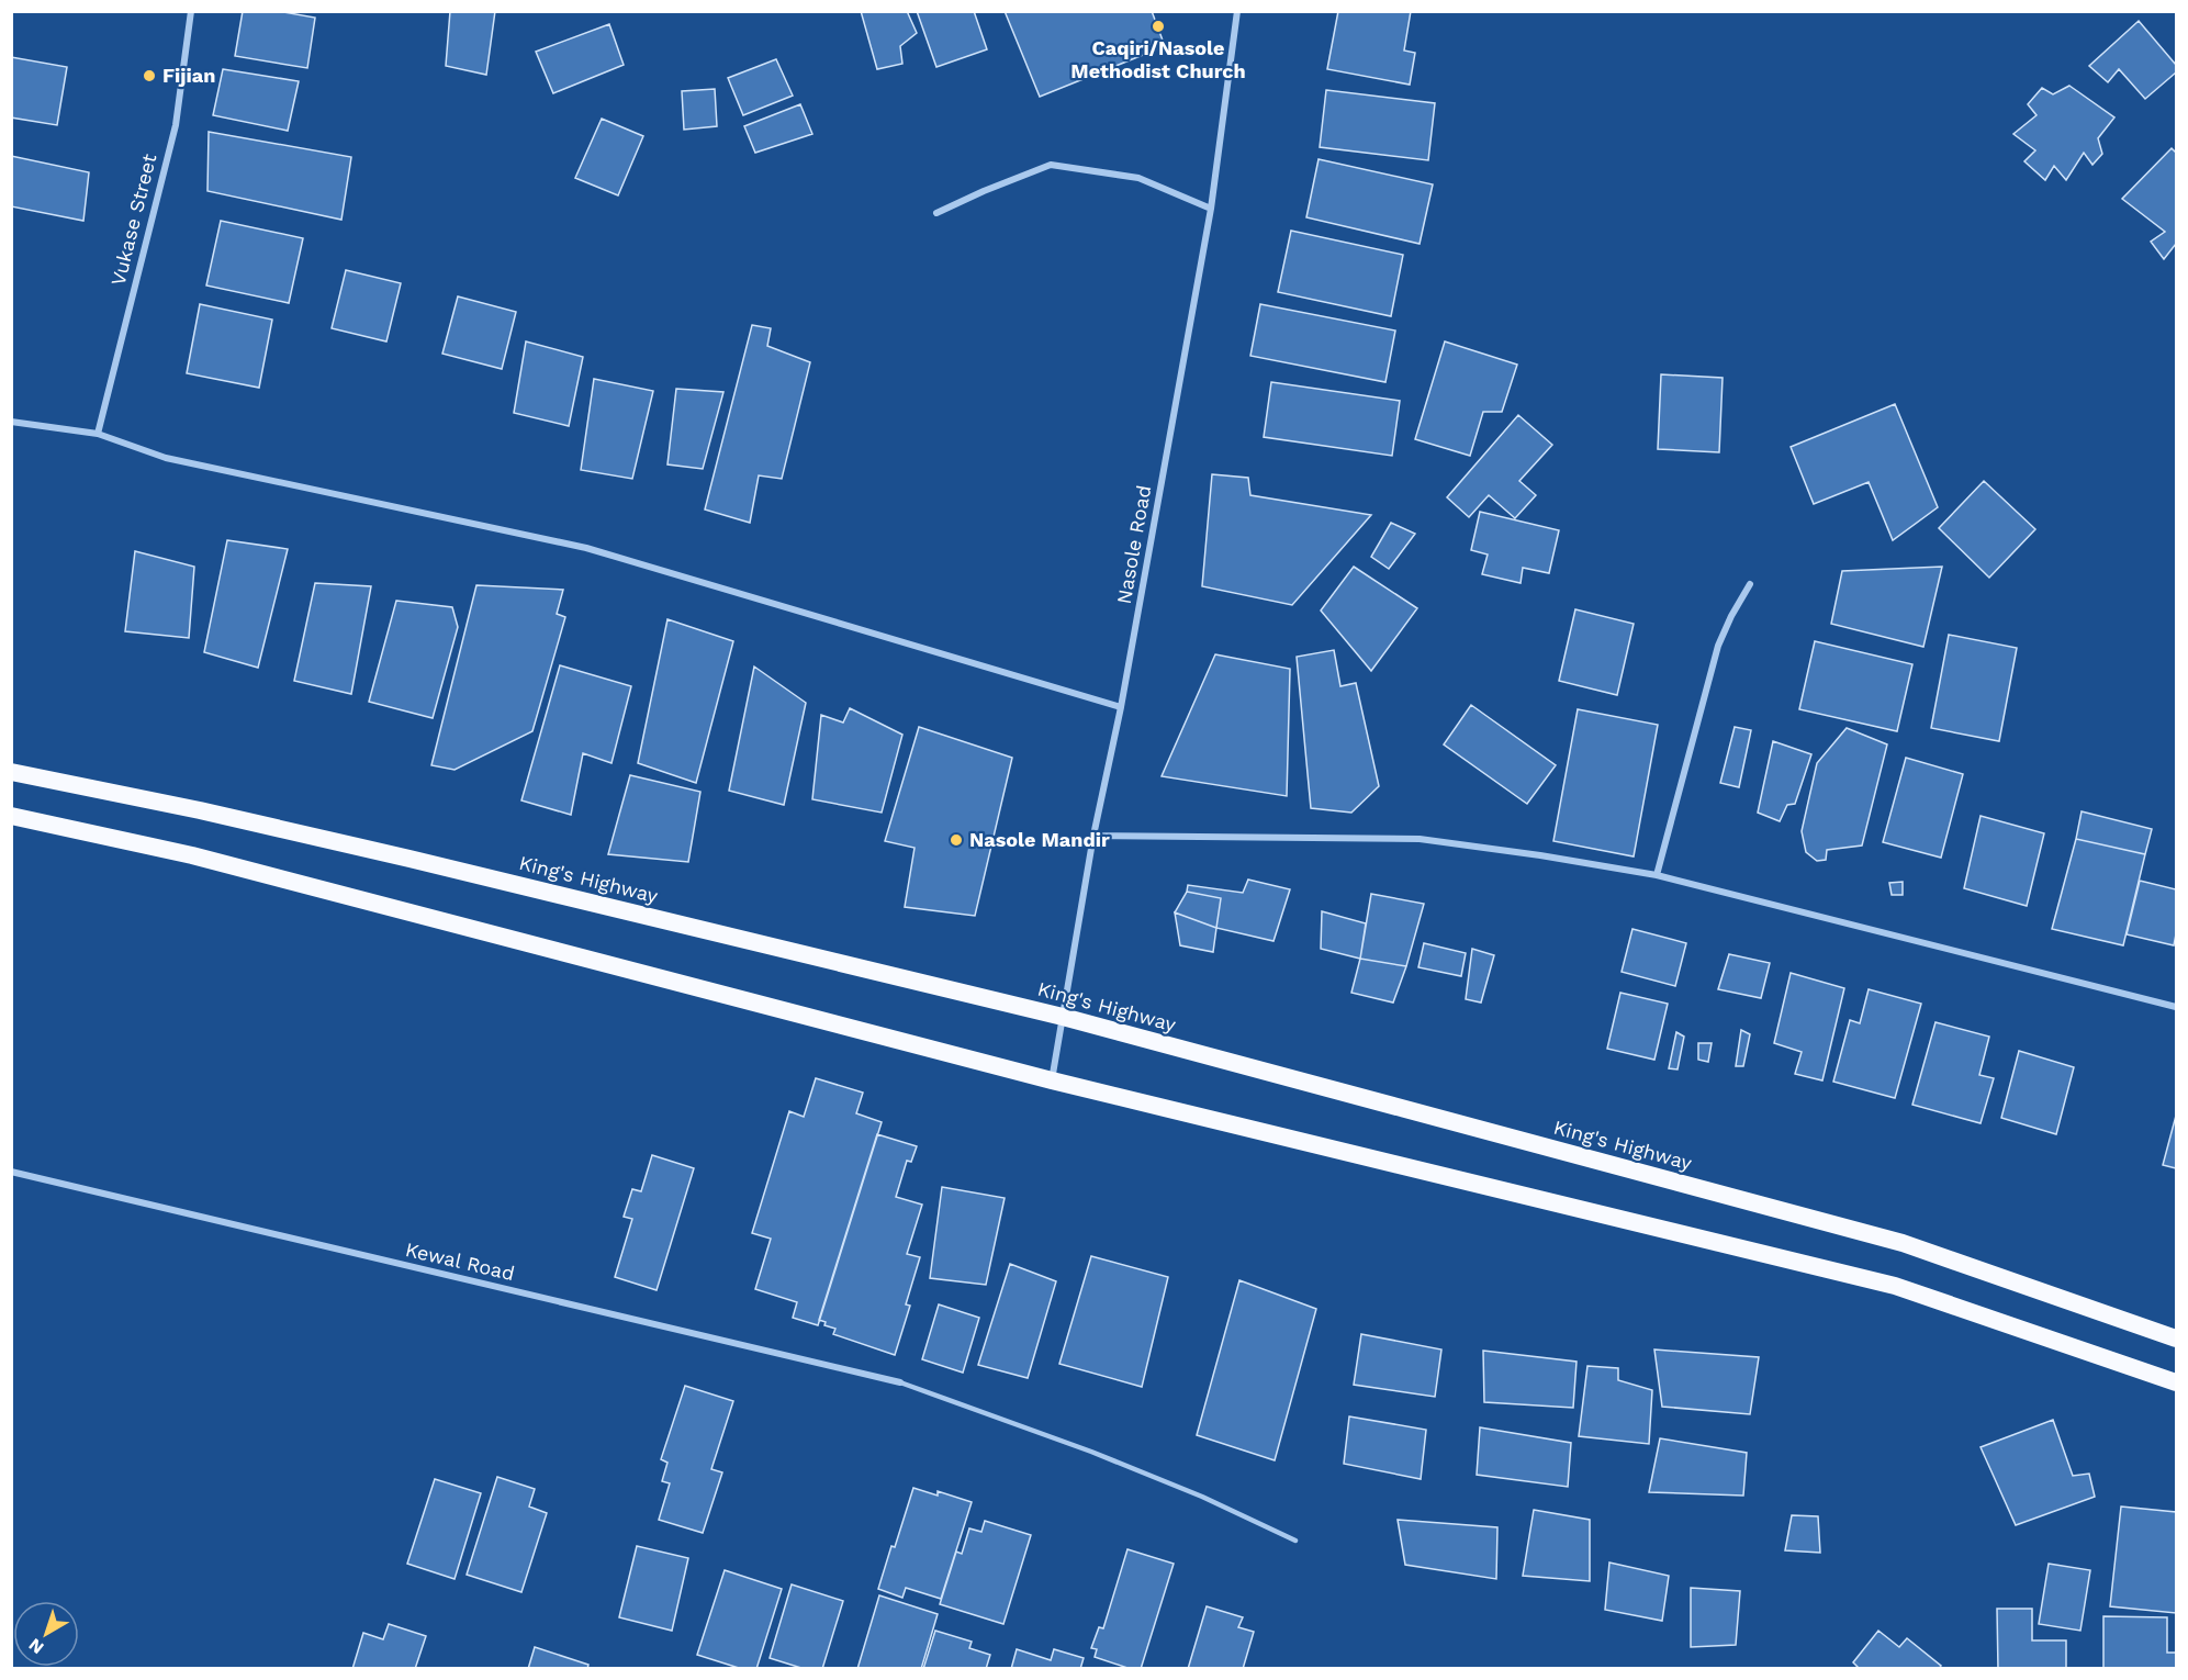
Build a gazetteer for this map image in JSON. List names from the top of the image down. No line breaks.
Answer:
{"streets":{"highway":["King's Highway"],"street":["Vukase Street","Nasole Road","Kewal Road"]},"crossings":[["Nasole Road","King's Highway"]],"places":["Caqiri/Nasole Methodist Church","Fijian","Nasole Mandir"],"north":"bottom left"}
